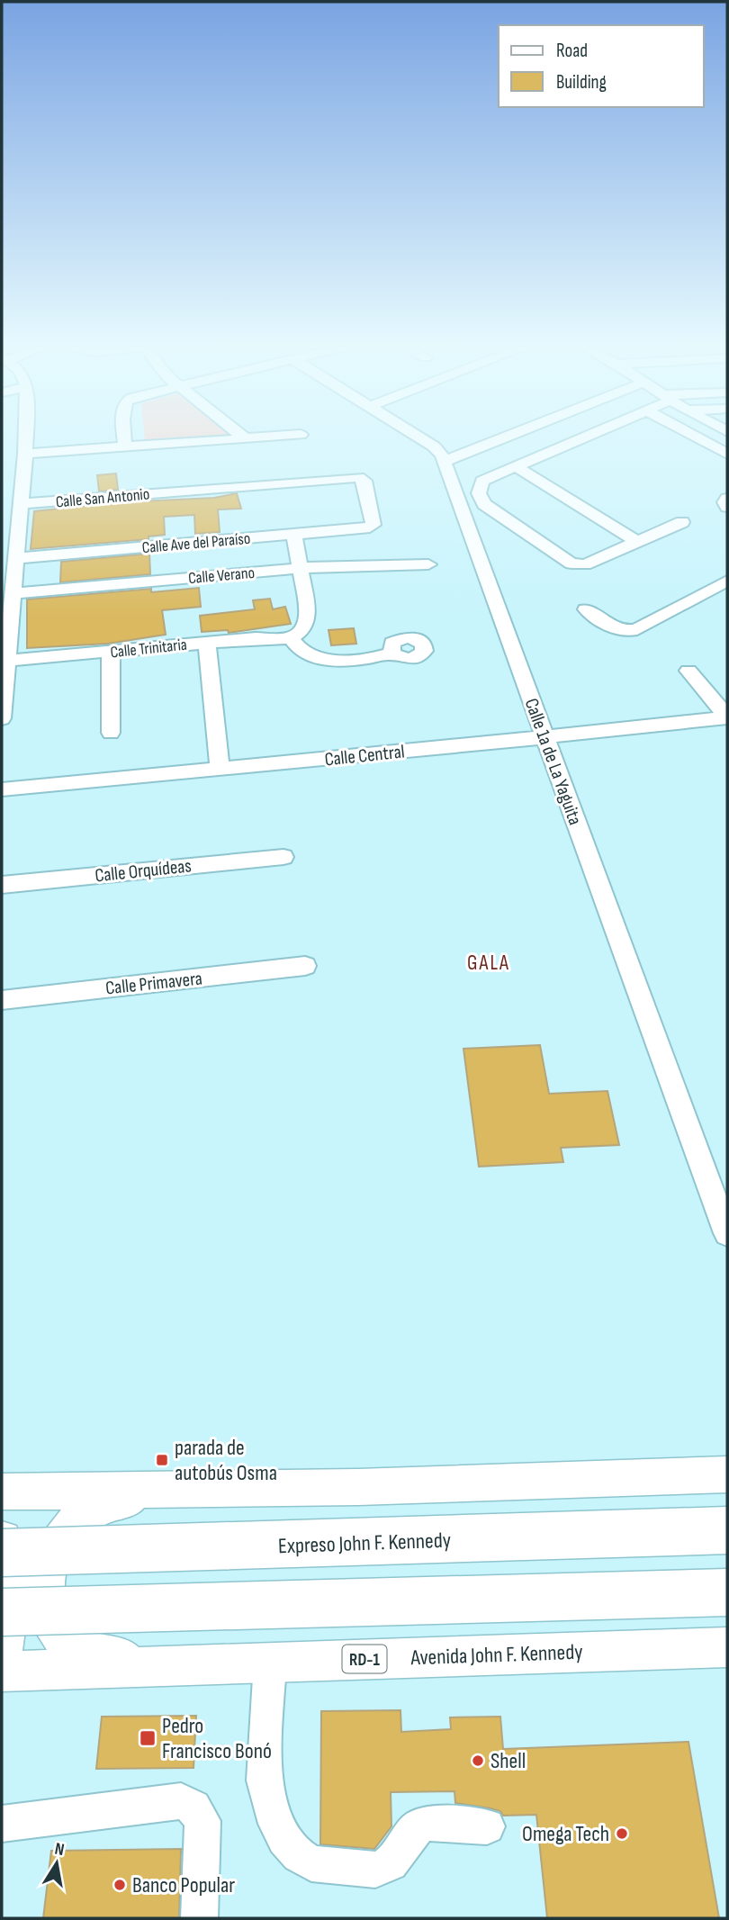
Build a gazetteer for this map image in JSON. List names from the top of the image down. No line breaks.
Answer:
{"streets":{"highway":["Expreso John F. Kennedy"],"main road":["Avenida John F. Kennedy","RD-1"],"street":["Calle San Antonio","Calle Ave del Paraíso","Calle Verano","Calle Trinitaria","Calle Central","Calle 1a de La Yaguita","Calle Orquídeas","Calle Primavera"]},"crossings":[["Calle San Antonio","Calle Ave del Paraíso"],["Calle Central","Calle 1a de La Yaguita"]],"districts":["GALA"],"places":{"transit":["parada de autobús Osma","Pedro Francisco Bonó"],"other":["Shell","Omega Tech","Banco Popular"]},"legend":["Road","Building"],"north":"top"}
